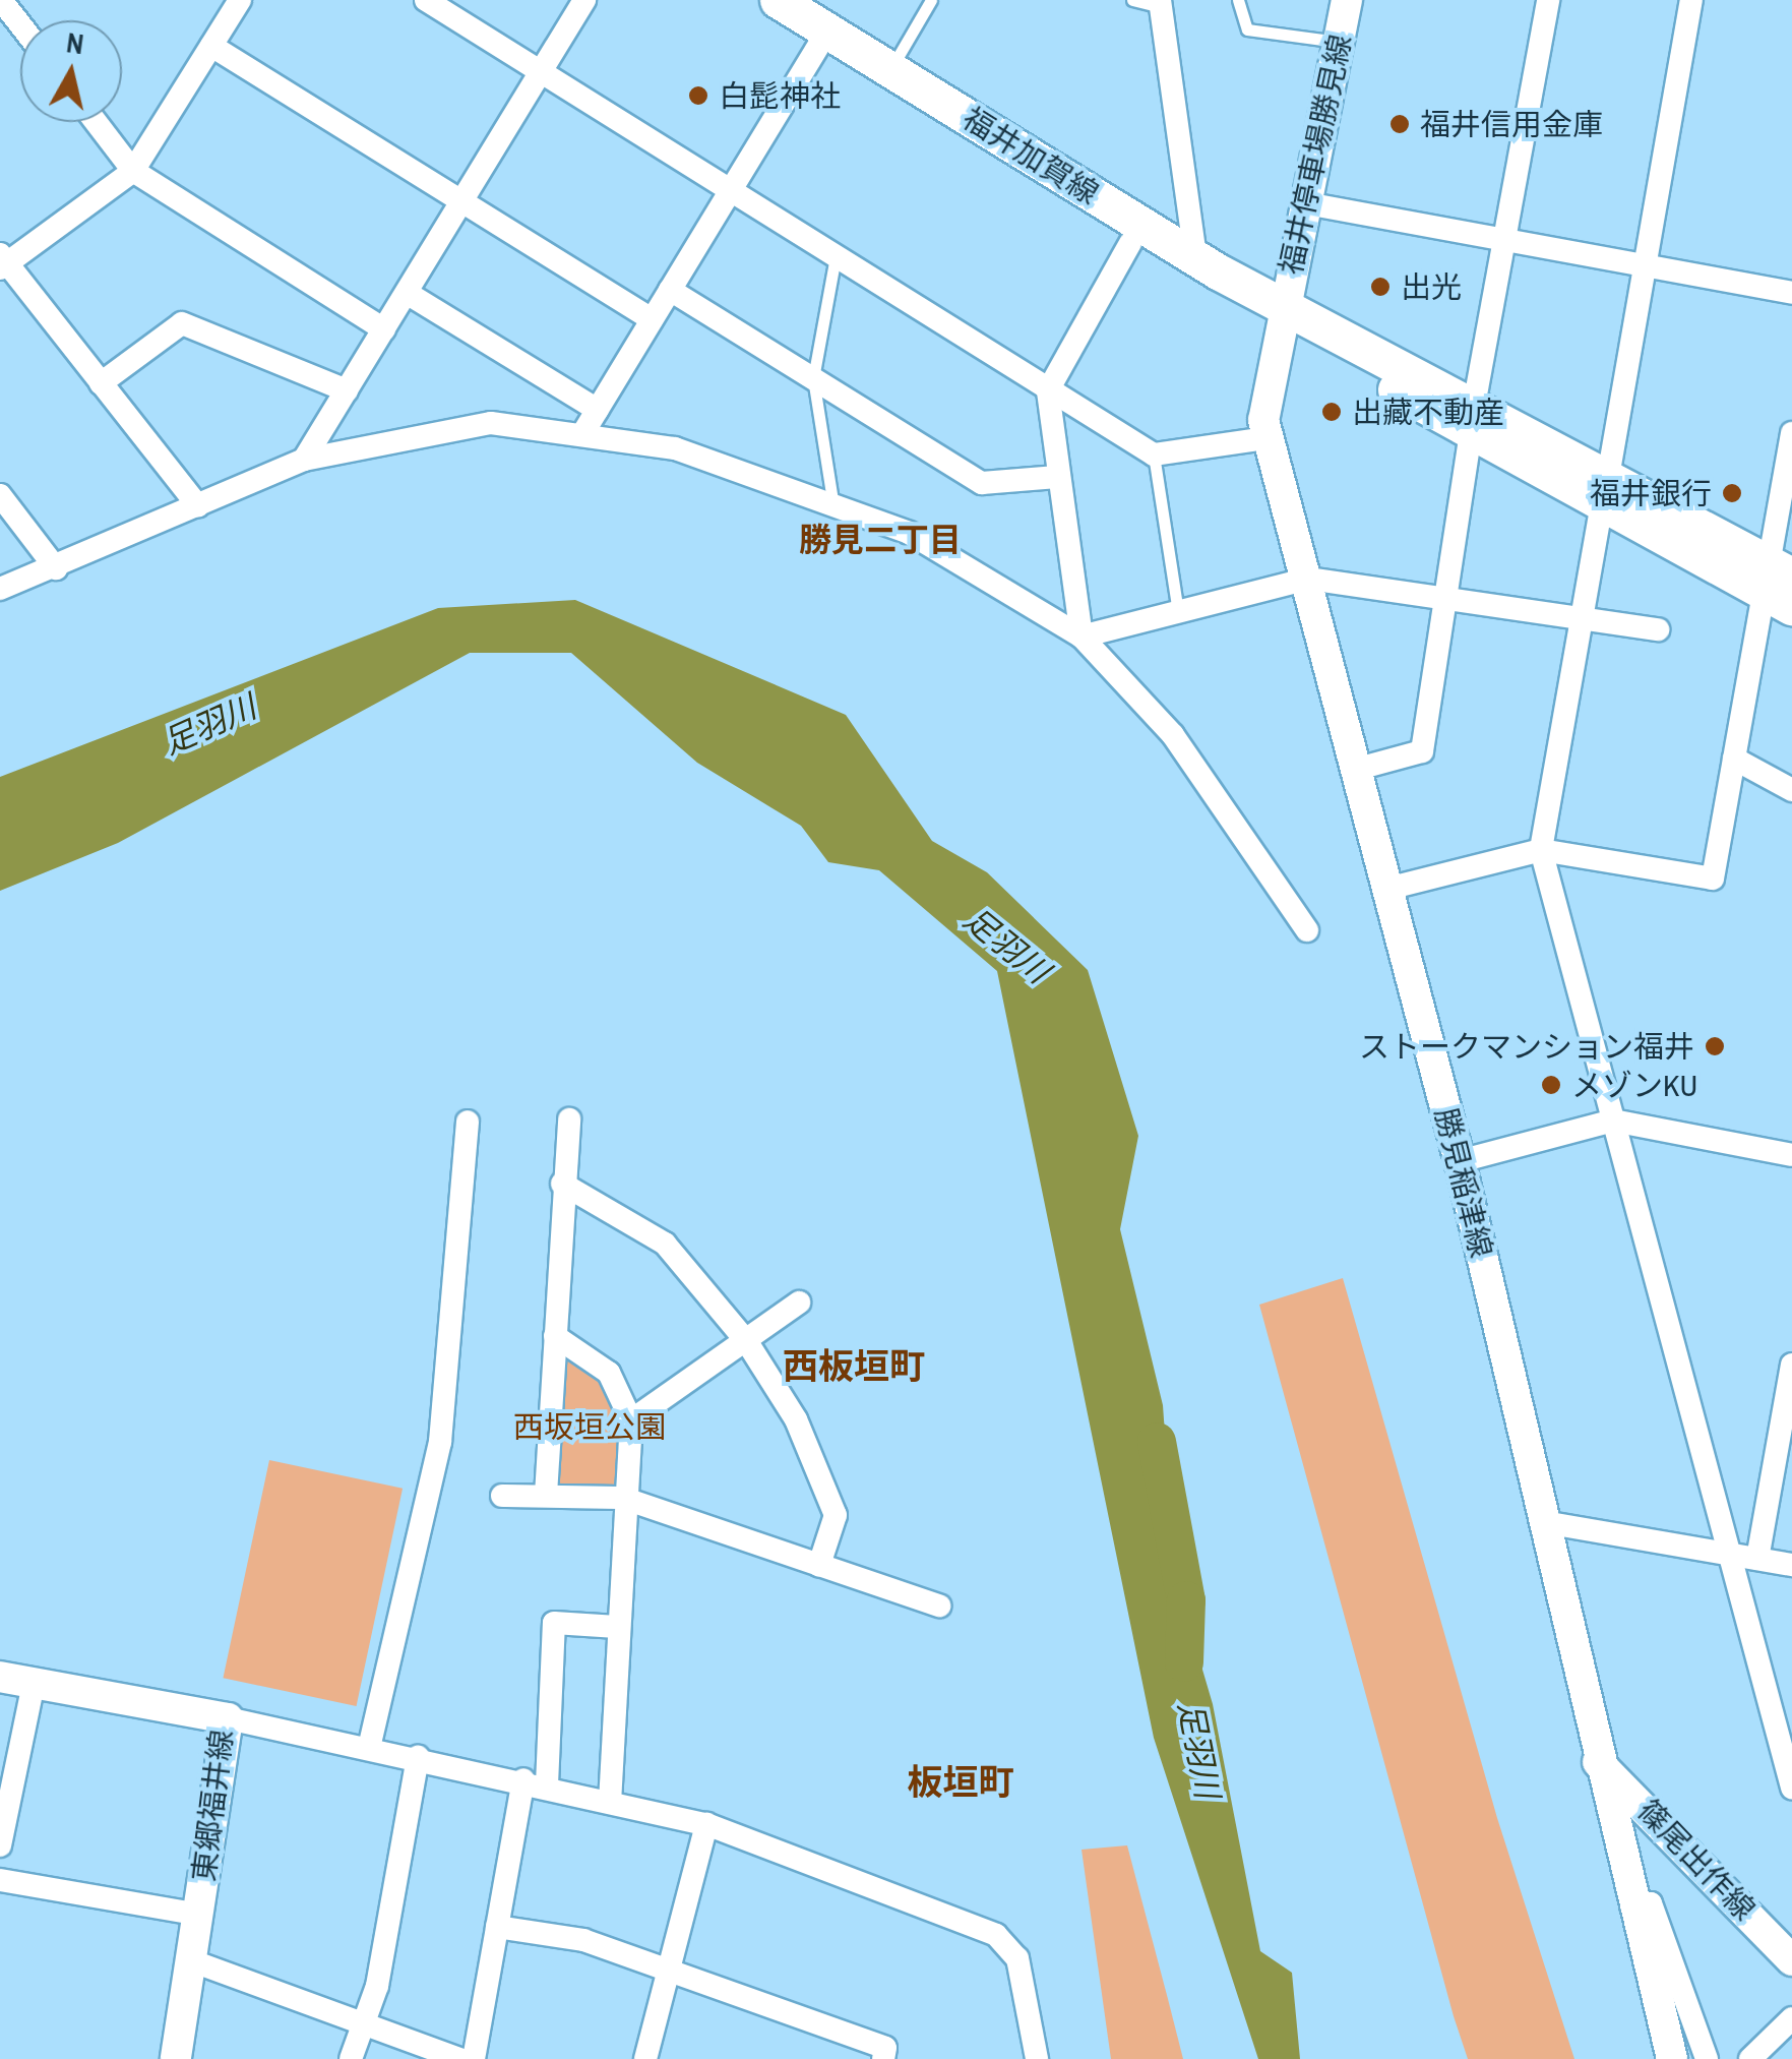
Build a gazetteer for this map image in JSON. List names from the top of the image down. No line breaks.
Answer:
{"streets":{"main road":["福井停車場勝見線","福井加賀線","勝見稲津線","東郷福井線","篠尾出作線"]},"crossings":[["福井停車場勝見線","福井加賀線"],["福井停車場勝見線","勝見稲津線"],["福井加賀線","勝見稲津線"],["勝見稲津線","篠尾出作線"]],"districts":["勝見二丁目","西板垣町","板垣町"],"water":["足羽川"],"parks":["西坂垣公園"],"places":["白髭神社","福井信用金庫","出光","出藏不動産","福井銀行","ストークマンション福井","メゾンKU"],"north":"top"}
